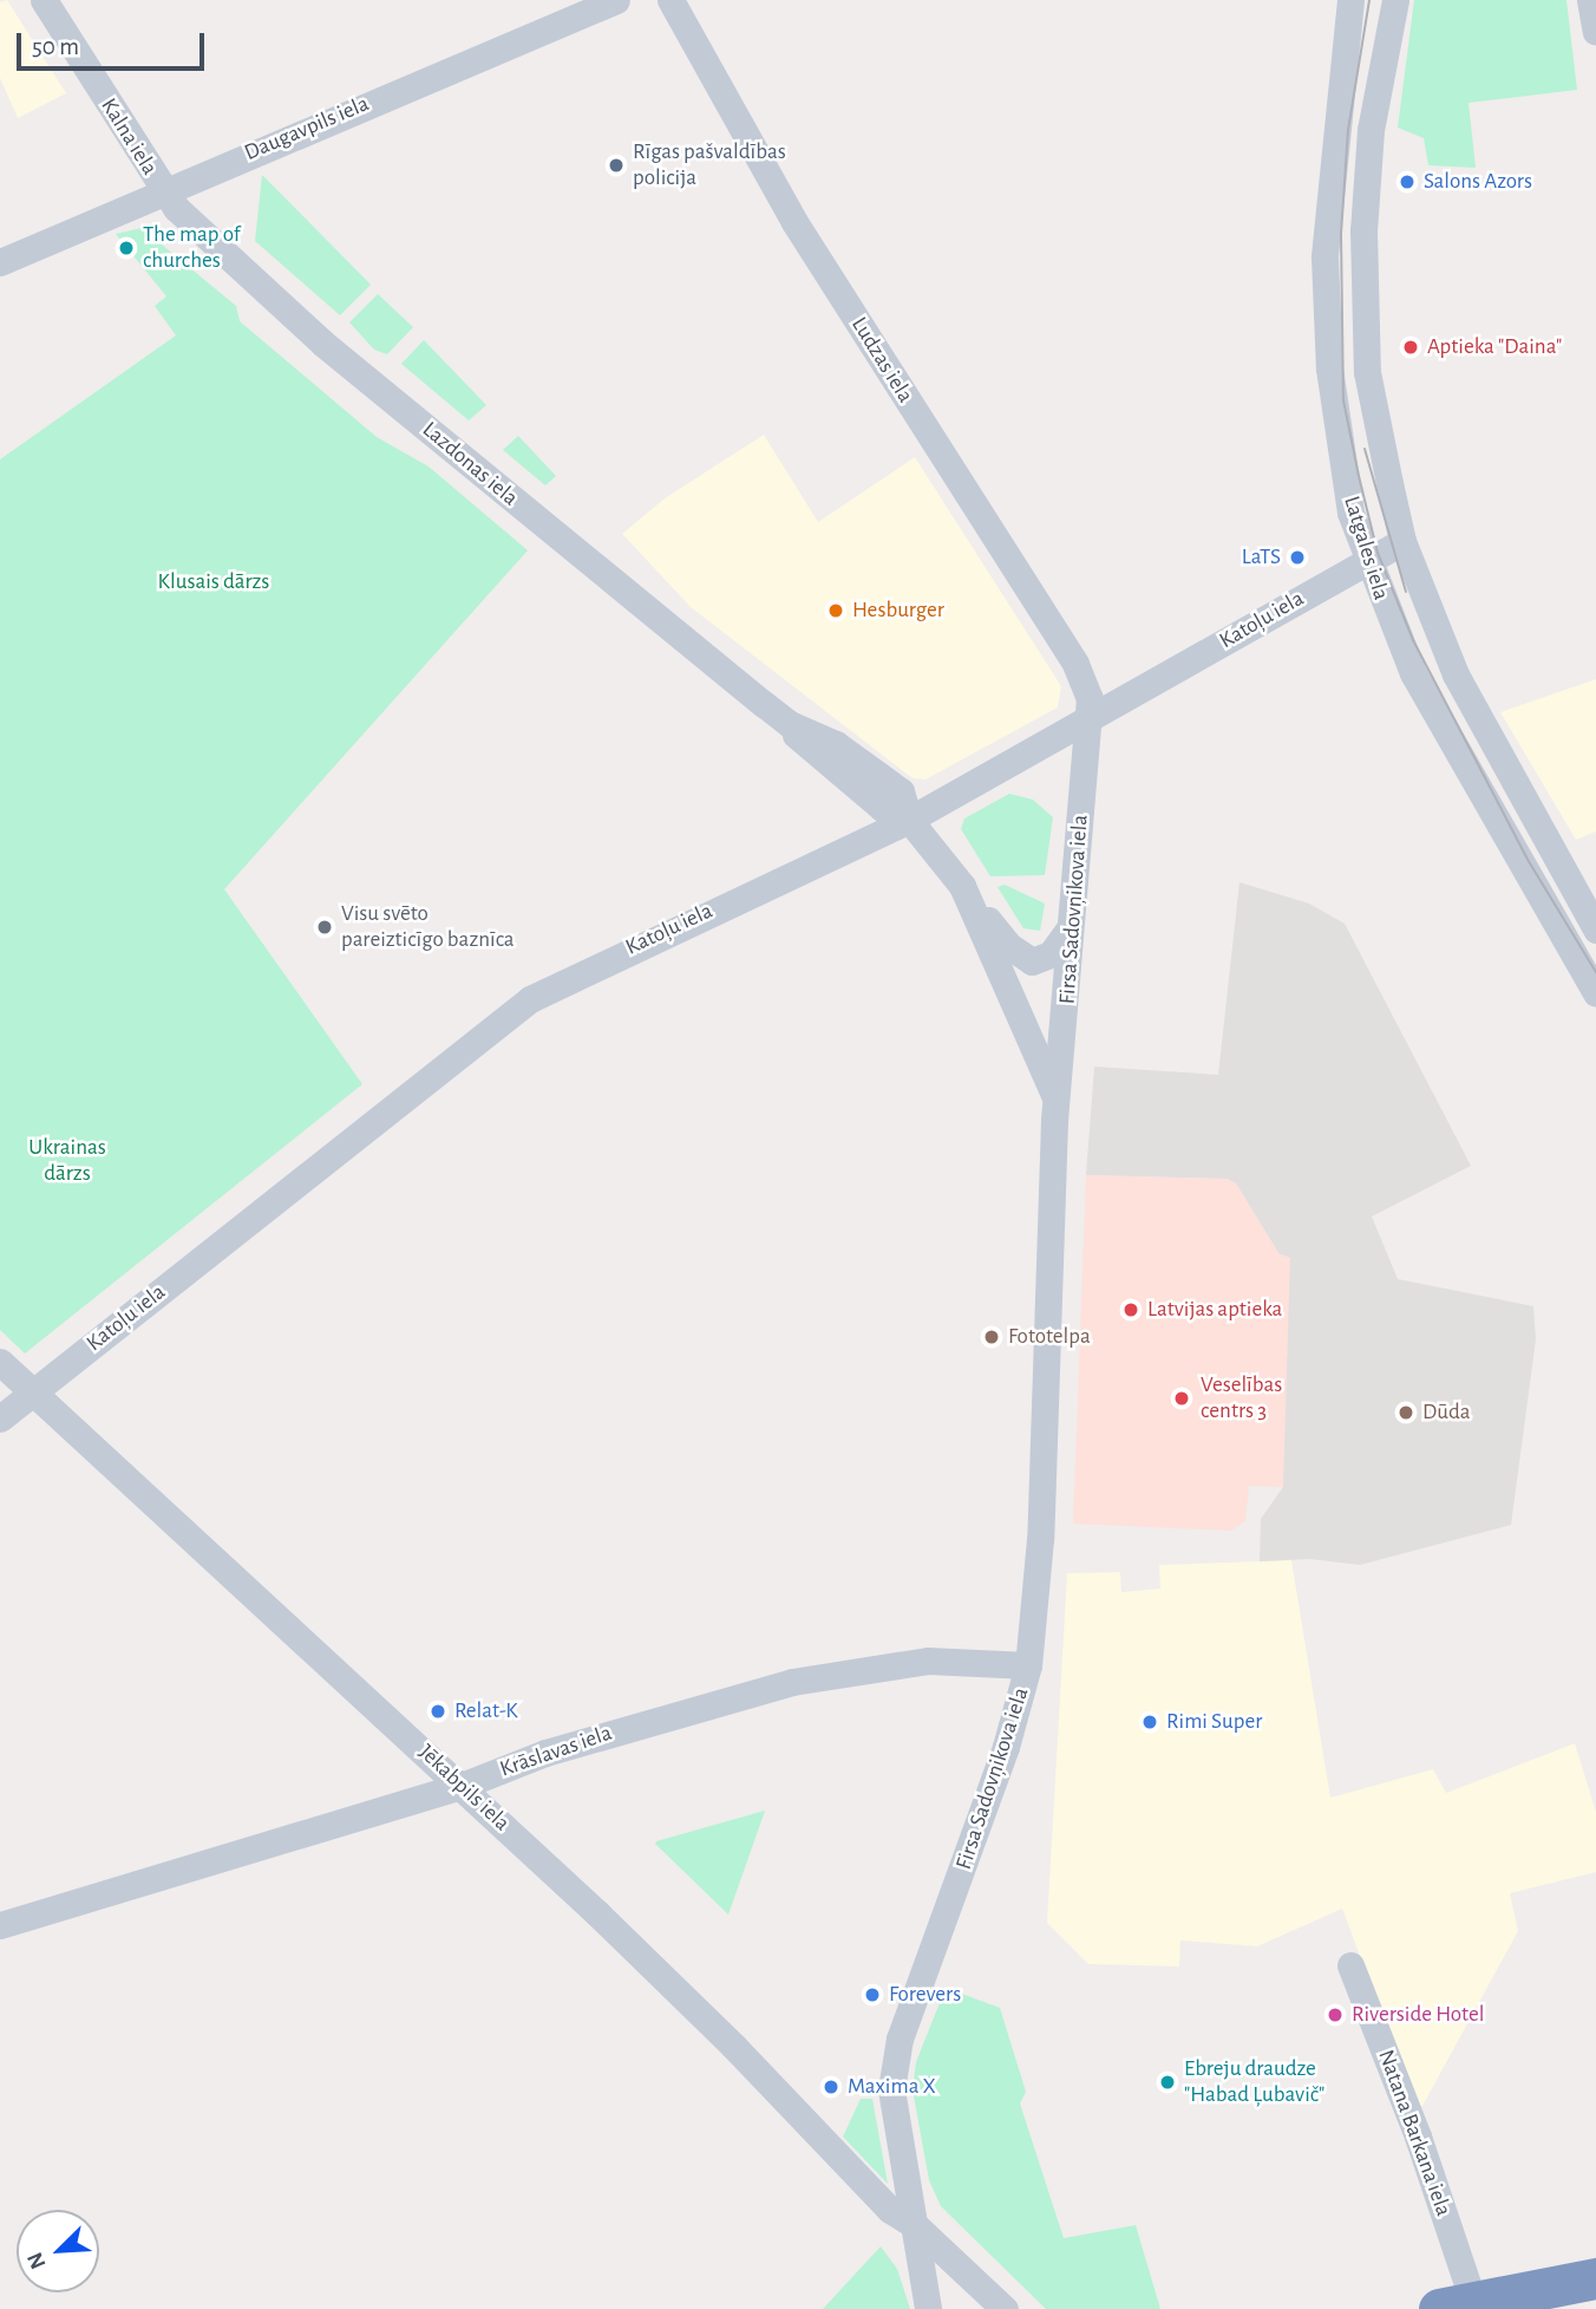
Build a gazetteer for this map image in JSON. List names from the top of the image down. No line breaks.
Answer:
{"streets":{"street":["Daugavpils iela","Kalna iela","Ludzas iela","Lazdonas iela","Latgales iela","Katoļu iela","Firsa Sadovņikova iela","Krāslavas iela","Jēkabpils iela","Natana Barkana iela"]},"crossings":[["Daugavpils iela","Kalna iela"],["Daugavpils iela","Lazdonas iela"],["Kalna iela","Lazdonas iela"],["Ludzas iela","Katoļu iela"],["Ludzas iela","Firsa Sadovņikova iela"],["Lazdonas iela","Katoļu iela"],["Lazdonas iela","Firsa Sadovņikova iela"],["Latgales iela","Katoļu iela"],["Katoļu iela","Firsa Sadovņikova iela"],["Katoļu iela","Jēkabpils iela"],["Firsa Sadovņikova iela","Krāslavas iela"],["Firsa Sadovņikova iela","Jēkabpils iela"],["Krāslavas iela","Jēkabpils iela"]],"parks":["Klusais dārzs","Ukrainas dārzs"],"places":["Rīgas pašvaldības policija","Salons Azors","The map of churches","Aptieka \"Daina\"","LaTS","Hesburger","Visu svēto pareizticīgo baznīca","Latvijas aptieka","Fototelpa","Veselības centrs 3","Dūda","Relat-K","Rimi Super","Forevers","Riverside Hotel","Ebreju draudze \"Habad Ļubavič\"","Maxima X"],"scale_bar":"50 m","north":"bottom left"}
